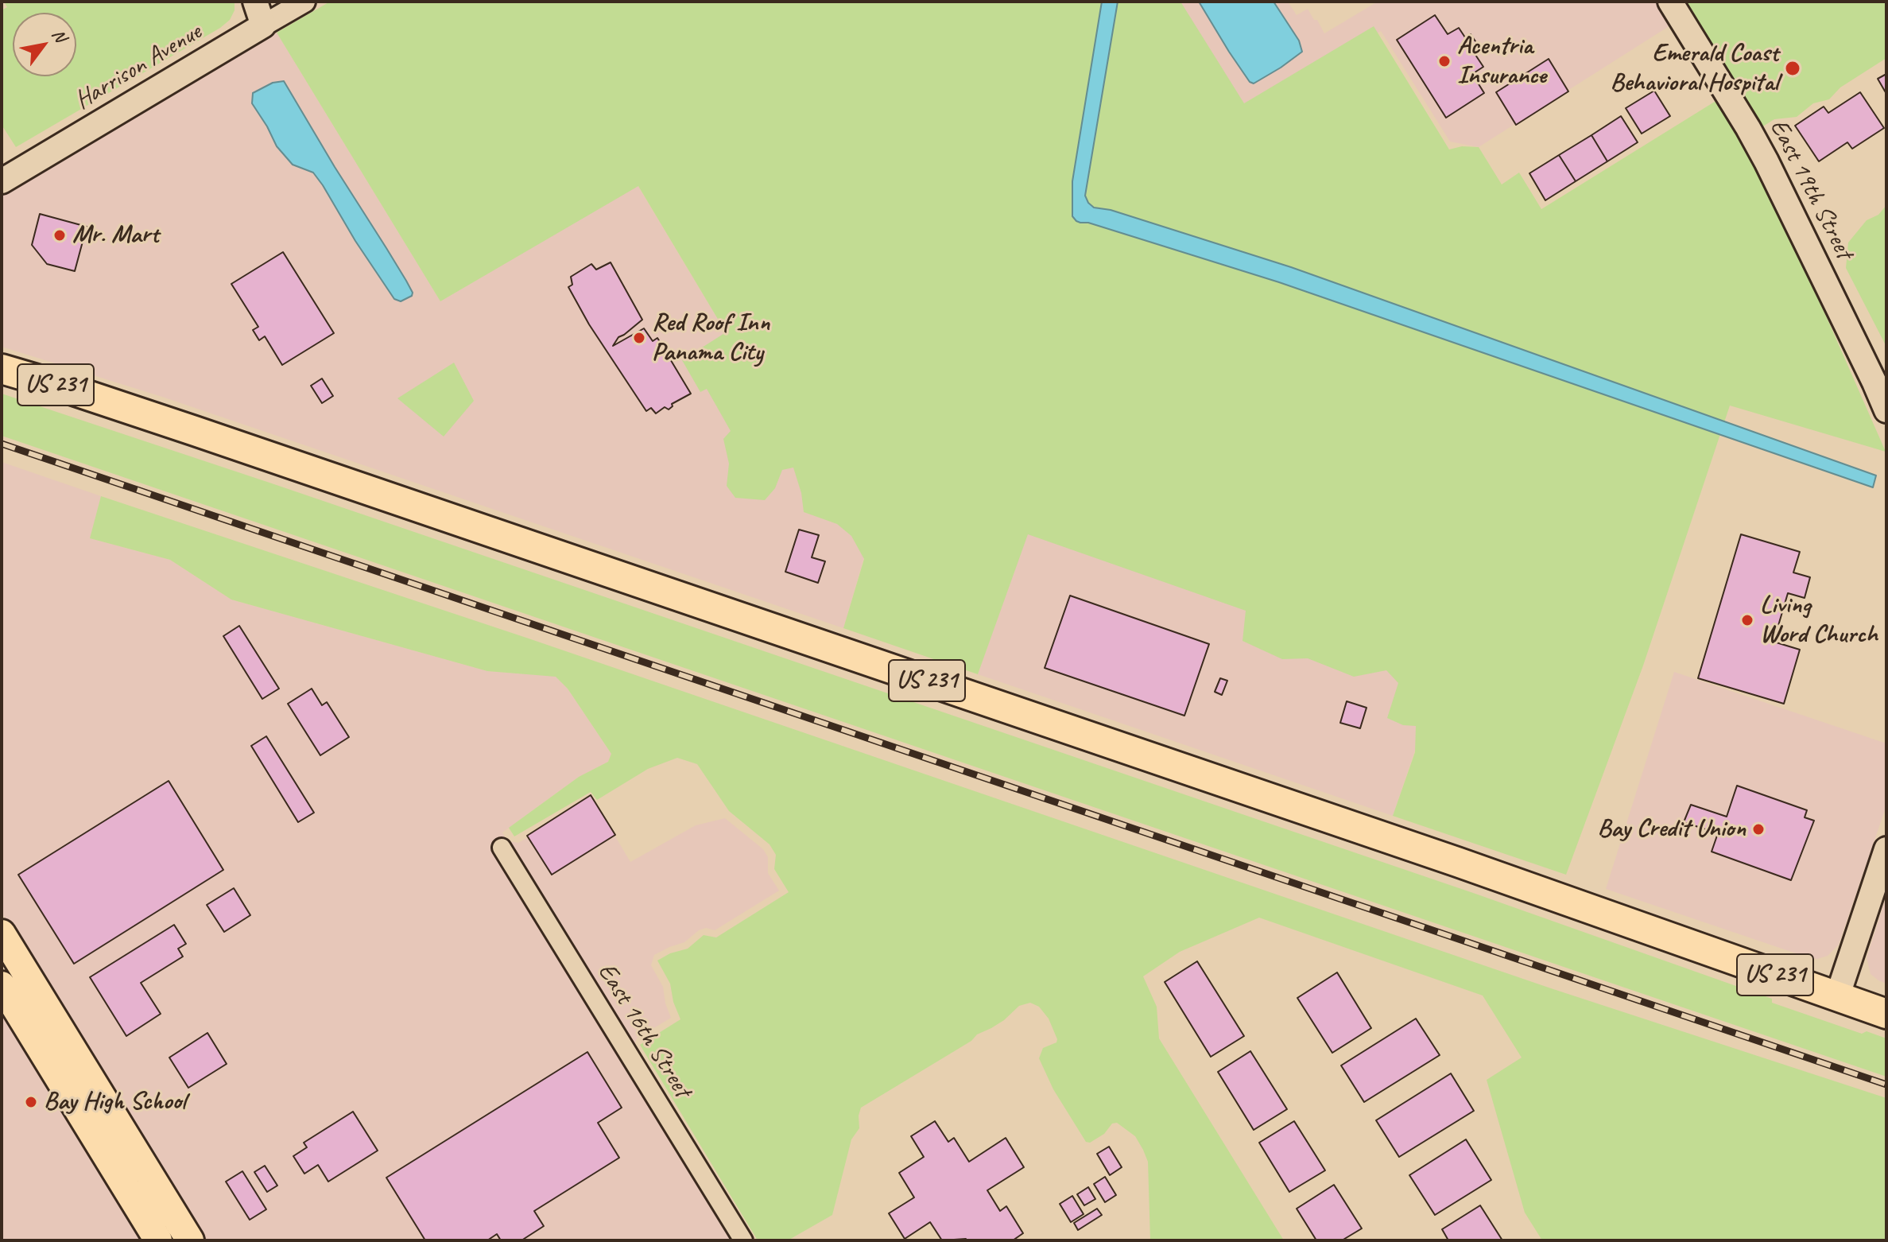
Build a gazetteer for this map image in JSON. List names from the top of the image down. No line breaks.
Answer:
{"streets":{"highway":["US 231"],"main road":["Harrison Avenue","East 19th Street"],"street":["East 16th Street"]},"places":["Acentria Insurance","Emerald Coast Behavioral Hospital","Mr. Mart","Red Roof Inn Panama City","Living Word Church","Bay Credit Union","Bay High School"],"north":"top right"}
